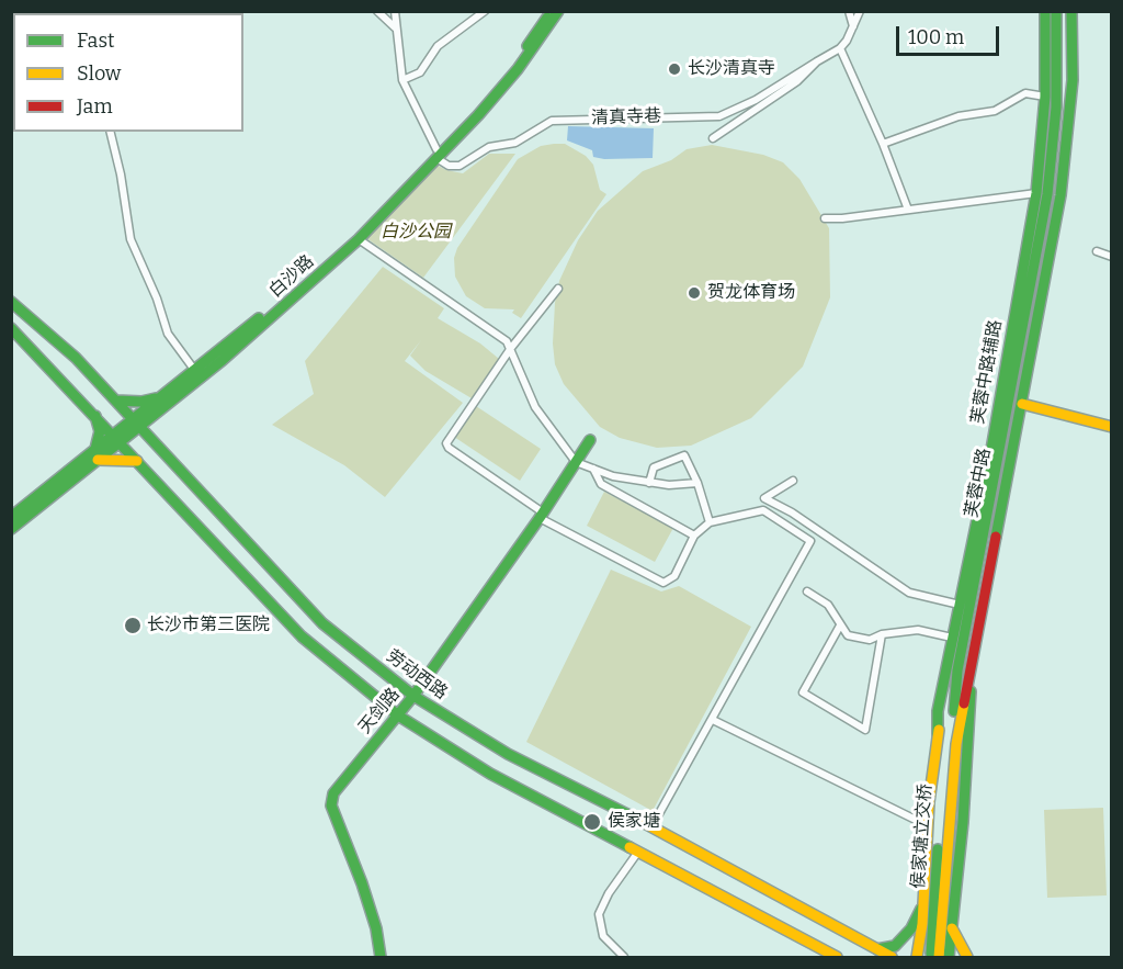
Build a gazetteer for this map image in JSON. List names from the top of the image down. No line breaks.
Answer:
{"streets":{"main road":["白沙路","芙蓉中路辅路","芙蓉中路","劳动西路","天剑路","侯家塘立交桥"],"street":["清真寺巷"]},"crossings":[["清真寺巷","白沙路"],["白沙路","劳动西路"],["芙蓉中路辅路","芙蓉中路"],["劳动西路","天剑路"]],"parks":["白沙公园"],"places":["长沙清真寺","贺龙体育场","长沙市第三医院","侯家塘"],"legend":["Fast","Slow","Jam"],"scale_bar":"100 m"}
